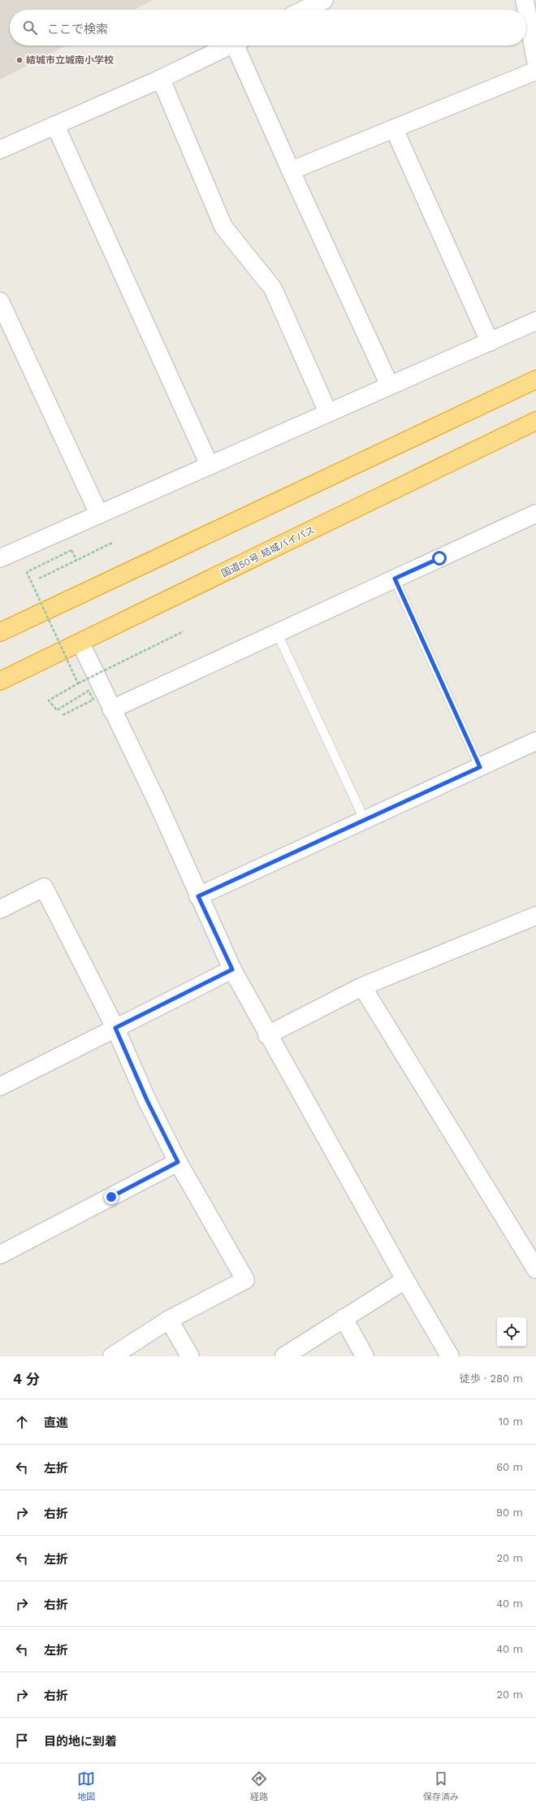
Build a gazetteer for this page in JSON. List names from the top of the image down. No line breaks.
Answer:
{"streets":{"highway":["国道50号 結城バイパス"]},"places":["結城市立城南小学校"],"page":{"search":"ここで検索","heading":["4 分","徒歩 · 280 m"],"list":[["直進","10 m"],["左折","60 m"],["右折","90 m"],["左折","20 m"],["右折","40 m"],["左折","40 m"],["右折","20 m"],"目的地に到着"],"nav":["地図","経路","保存済み"]}}
